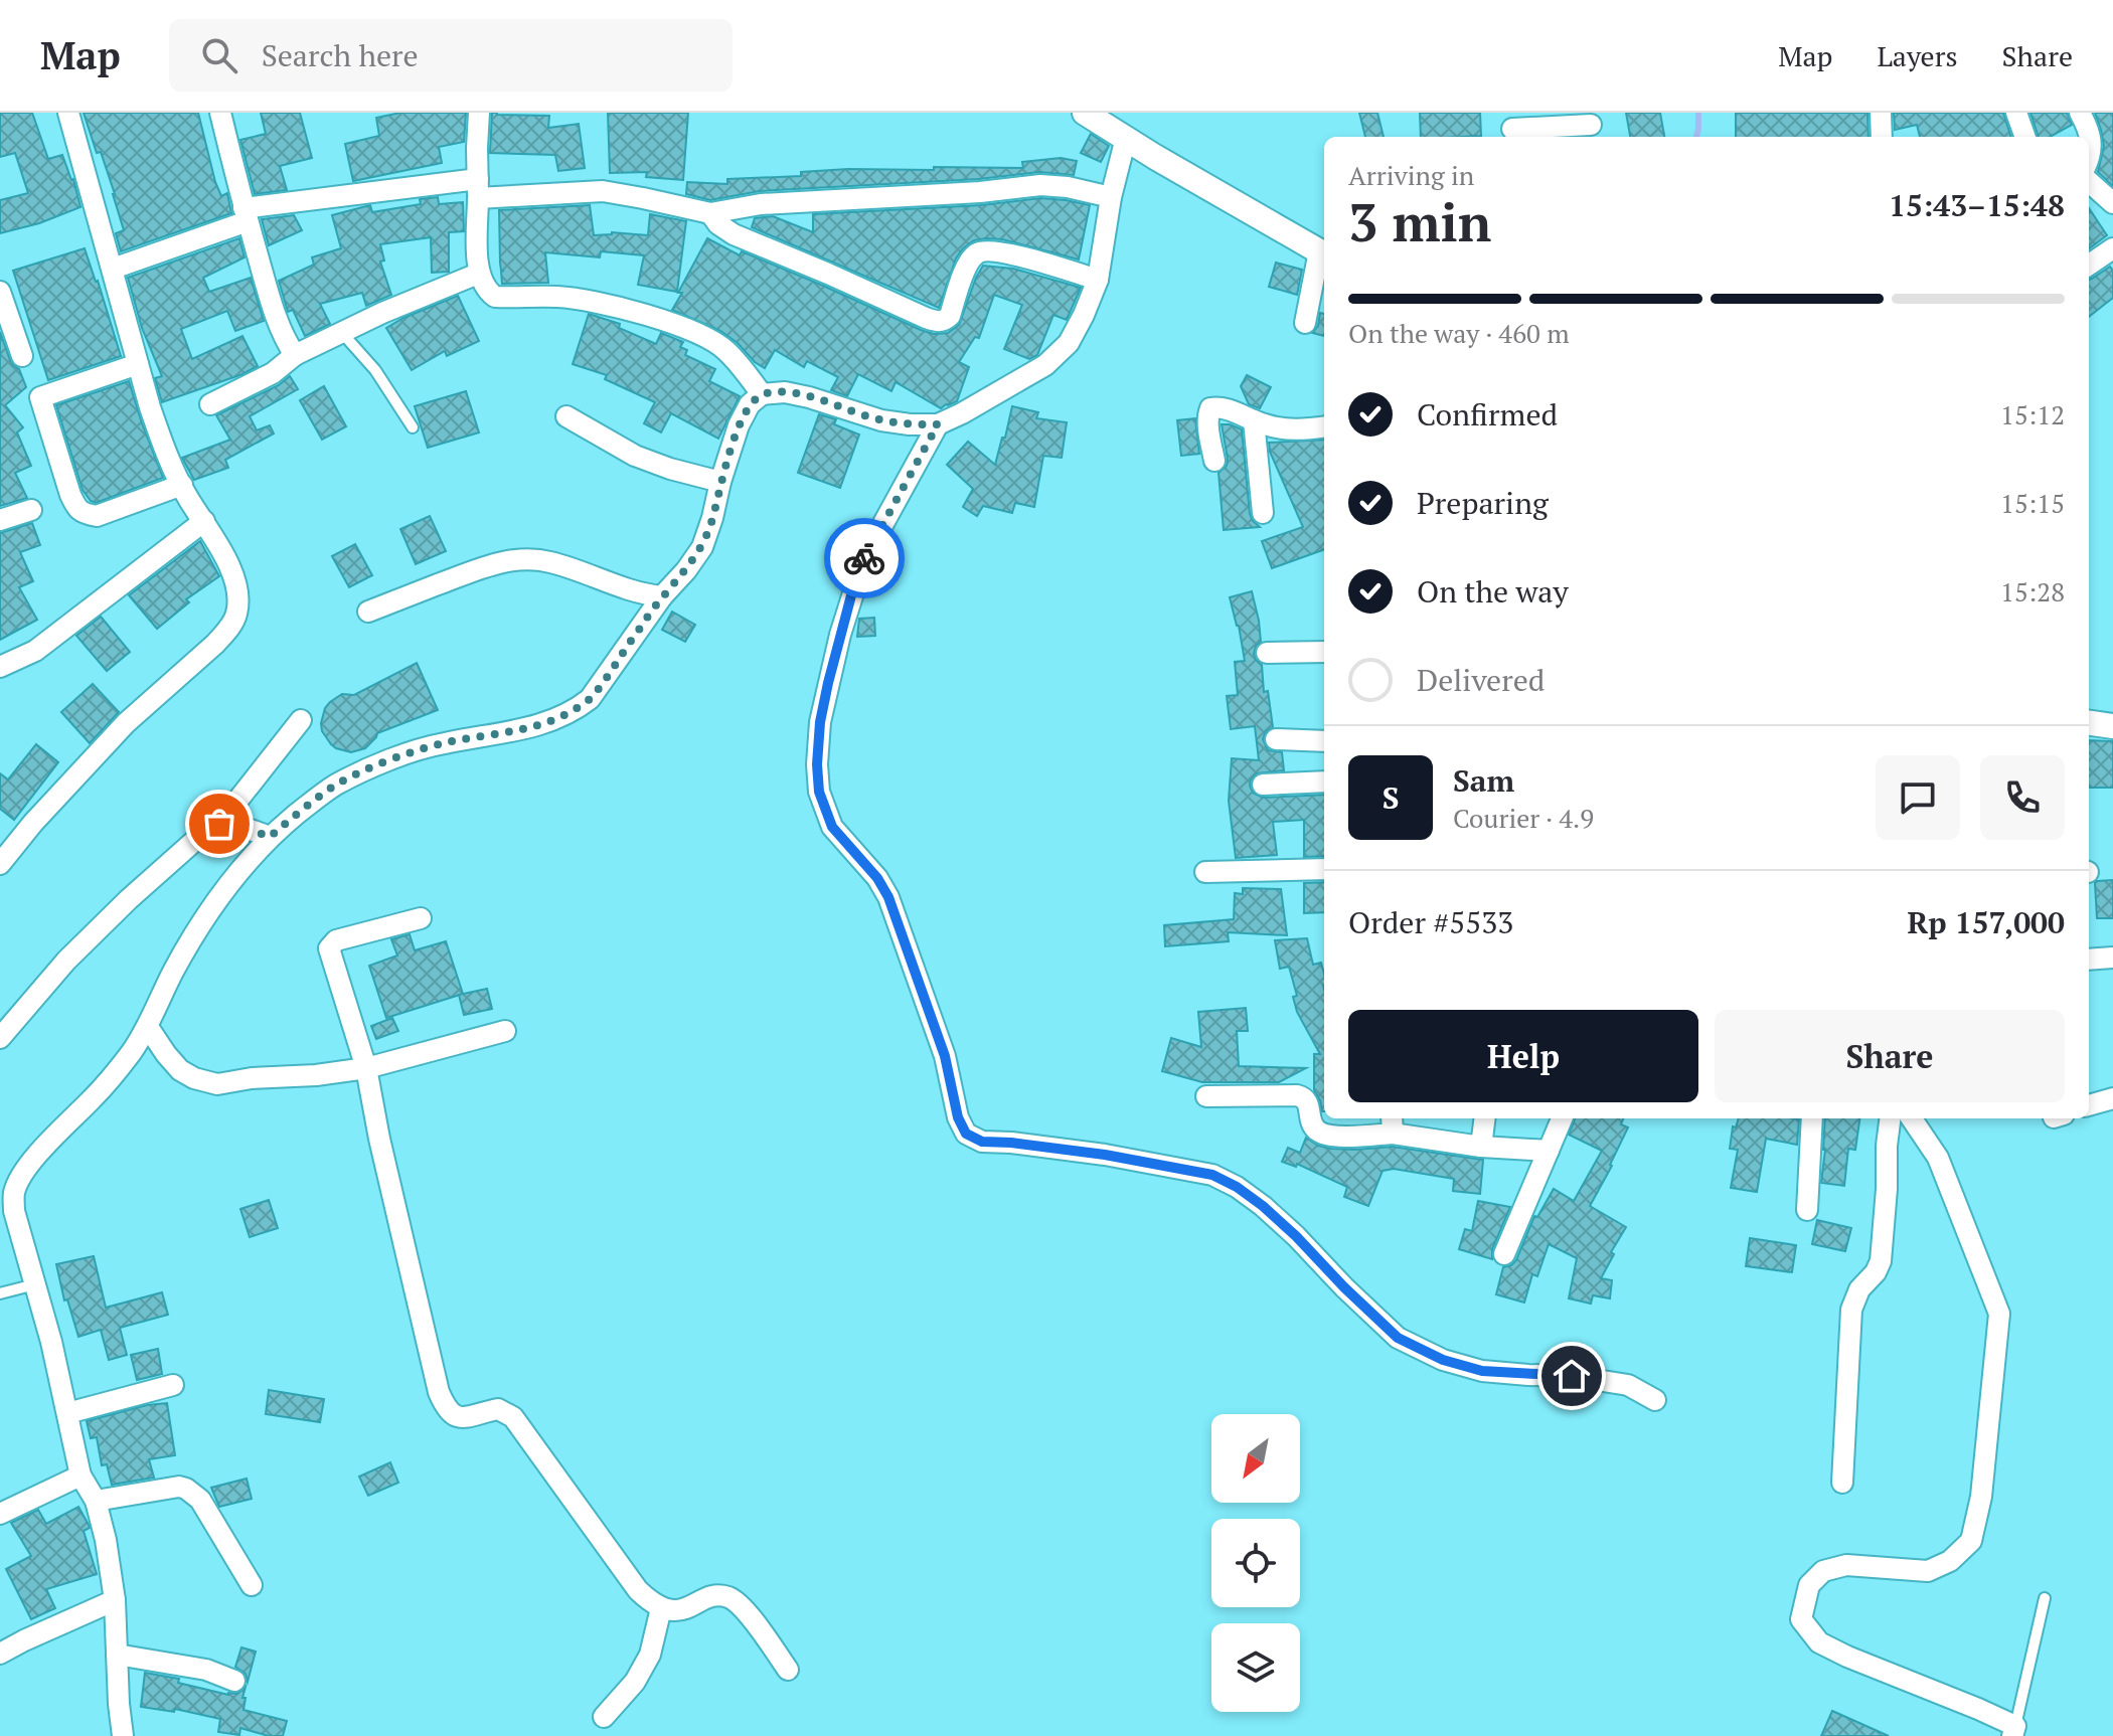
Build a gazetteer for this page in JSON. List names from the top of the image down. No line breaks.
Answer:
{"north":"bottom left","page":{"header":"Map","search":"Search here","nav":["Map","Layers","Share"],"heading":["3 min","Arriving in","15:43–15:48"],"panel":["Sam","Courier · 4.9","Order #5533","Rp 157,000"],"bar":"On the way · 460 m","list":[["Confirmed","15:12"],["Preparing","15:15"],["On the way","15:28"],"Delivered"],"round":"S","buttons":["Help","Share"]}}
